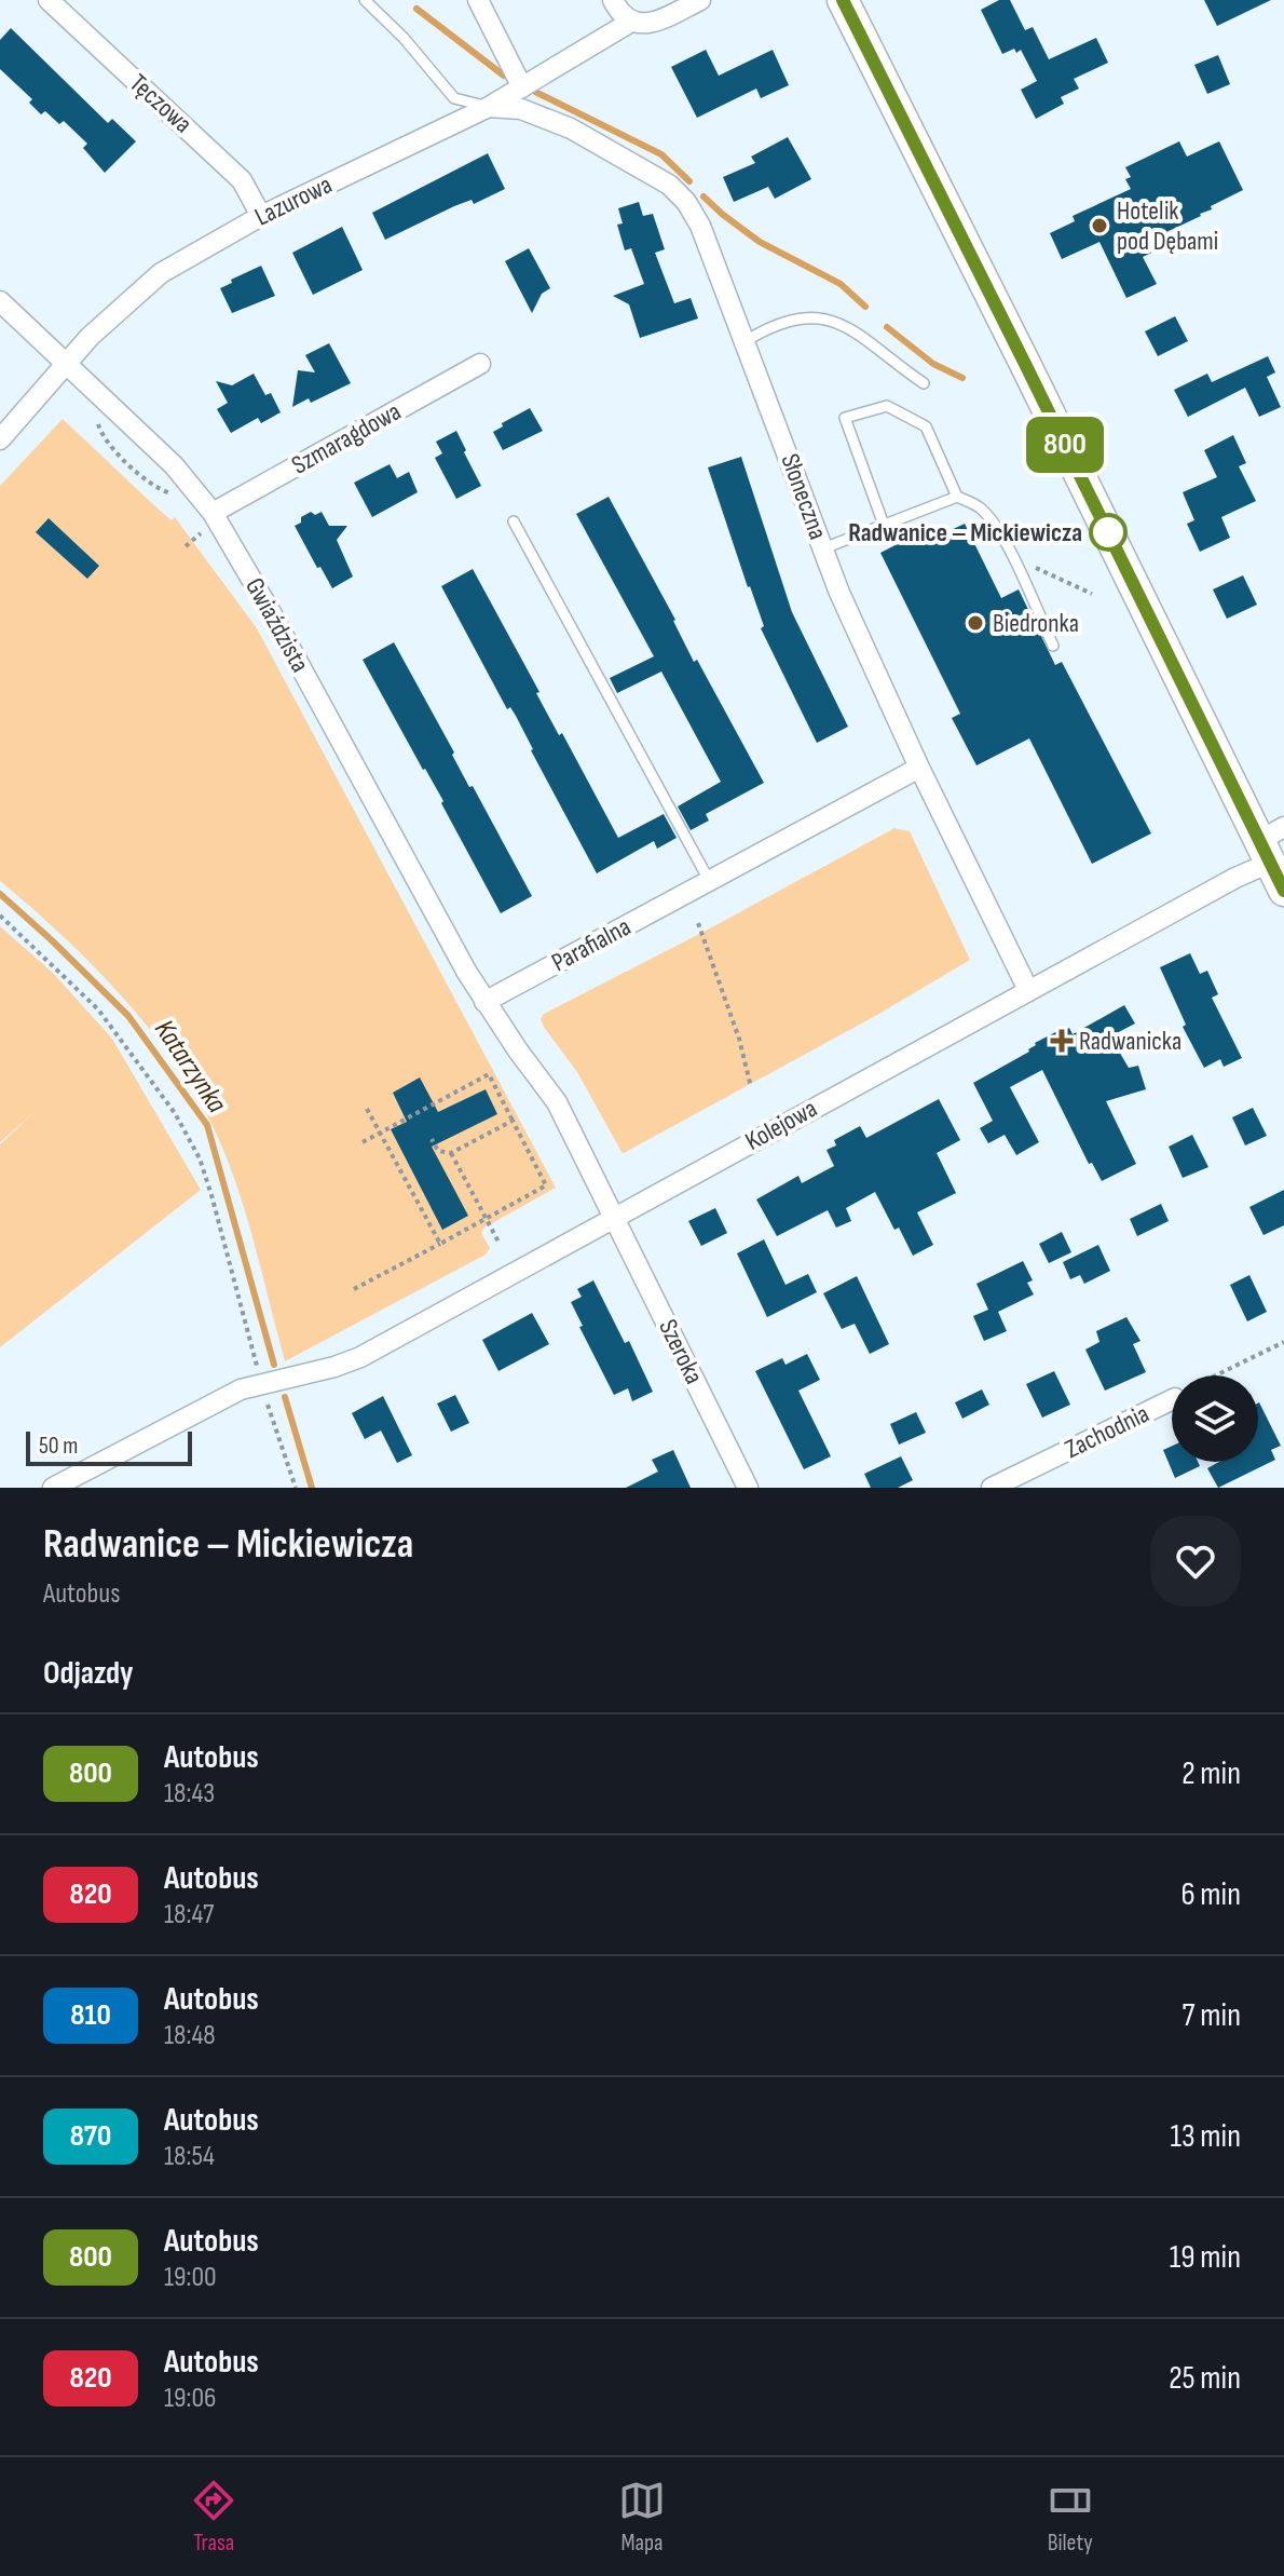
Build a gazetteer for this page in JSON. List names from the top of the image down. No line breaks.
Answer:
{"streets":{"street":["Tęczowa","Lazurowa","Szmaragdowa","Słoneczna","Gwiaździsta","Parafialna","Kolejowa","Szeroka","Zachodnia"]},"crossings":[["Tęczowa","Lazurowa"],["Lazurowa","Słoneczna"],["Lazurowa","Gwiaździsta"],["Szmaragdowa","Gwiaździsta"],["Słoneczna","Parafialna"],["Słoneczna","Kolejowa"],["Gwiaździsta","Parafialna"],["Kolejowa","Szeroka"]],"water":["Katarzynka"],"places":{"other":["Hotelik pod Dębami","Radwanice – Mickiewicza","Biedronka"],"health":["Radwanicka"]},"lines":["bus line 800"],"scale_bar":"50 m","page":{"on_map":"800","scale":"50 m","heading":[["Radwanice – Mickiewicza","Autobus"],"Odjazdy"],"list":[{"mark":"800","name":"Autobus","note":"18:43","value":"2 min"},{"mark":"820","name":"Autobus","note":"18:47","value":"6 min"},{"mark":"810","name":"Autobus","note":"18:48","value":"7 min"},{"mark":"870","name":"Autobus","note":"18:54","value":"13 min"},{"mark":"800","name":"Autobus","note":"19:00","value":"19 min"},{"mark":"820","name":"Autobus","note":"19:06","value":"25 min"}],"tabs":["Trasa","Mapa","Bilety"]}}
